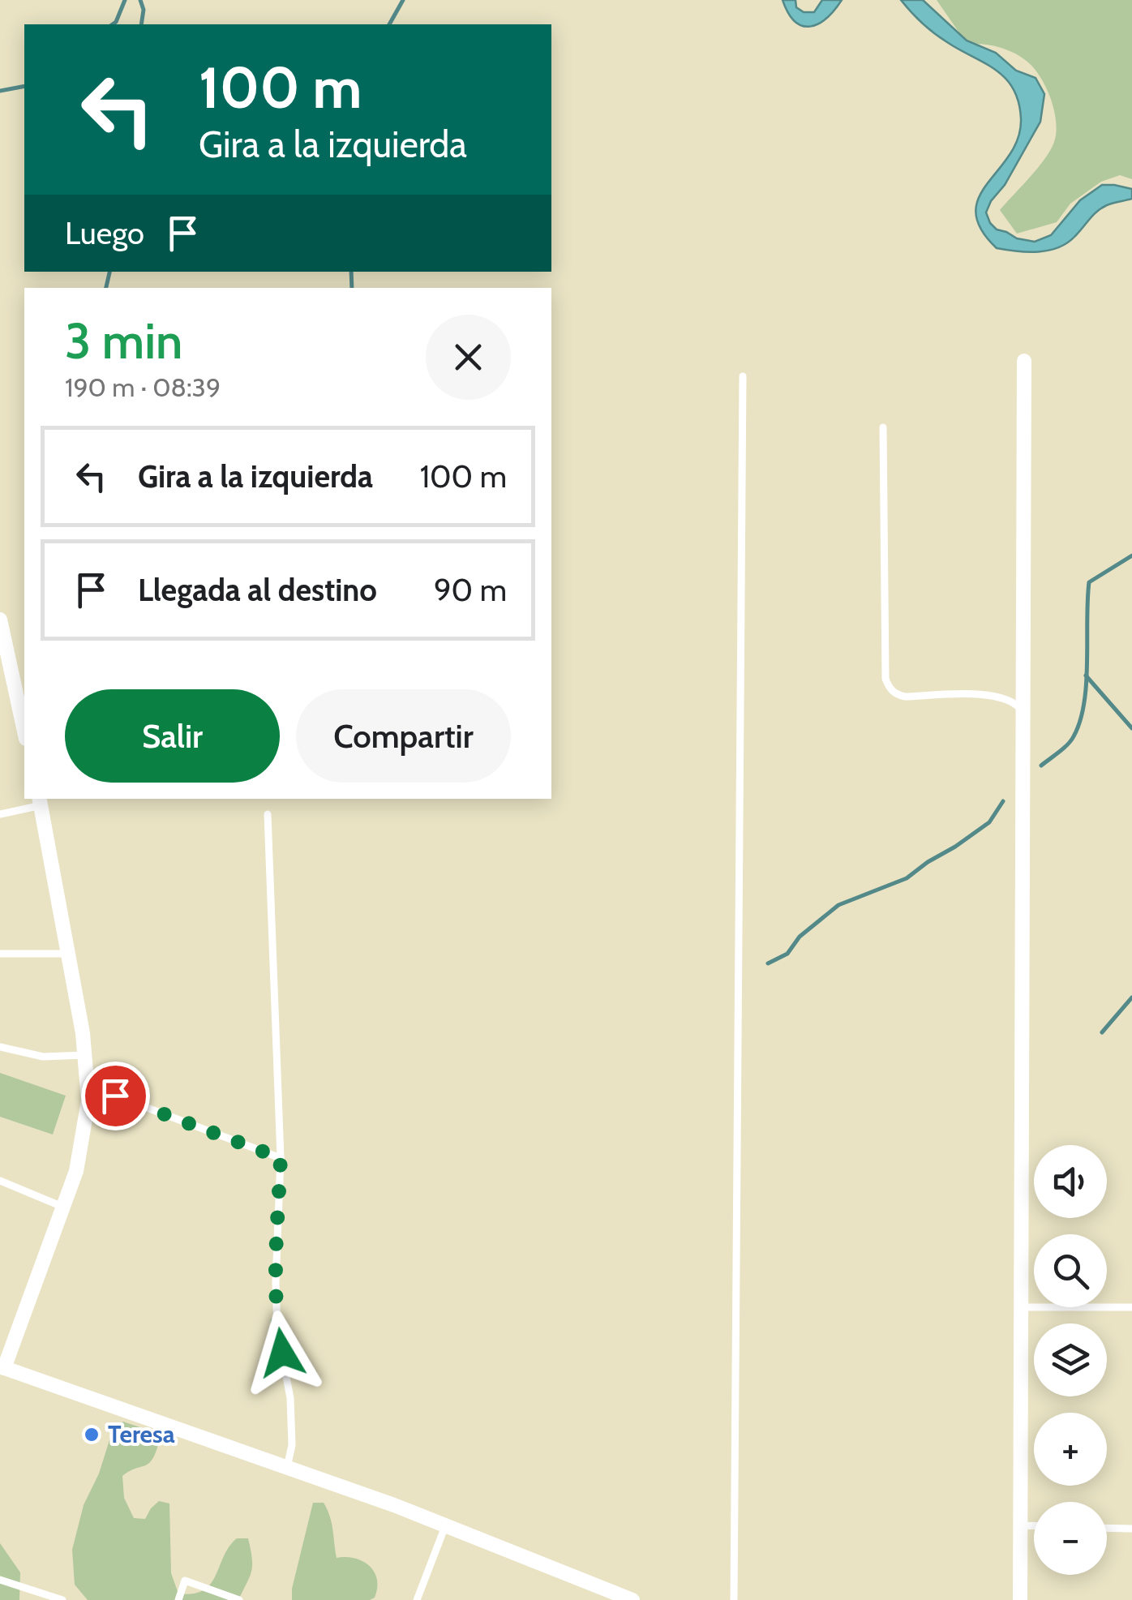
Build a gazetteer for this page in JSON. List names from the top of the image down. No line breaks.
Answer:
{"places":["Teresa"],"page":{"turn":["100 m","Gira a la izquierda"],"then":"Luego","heading":["3 min","190 m · 08:39"],"list":[{"name":"Gira a la izquierda","value":"100 m"},{"name":"Llegada al destino","value":"90 m"}],"buttons":["Salir","Compartir"],"map_buttons":["+","−"]}}
